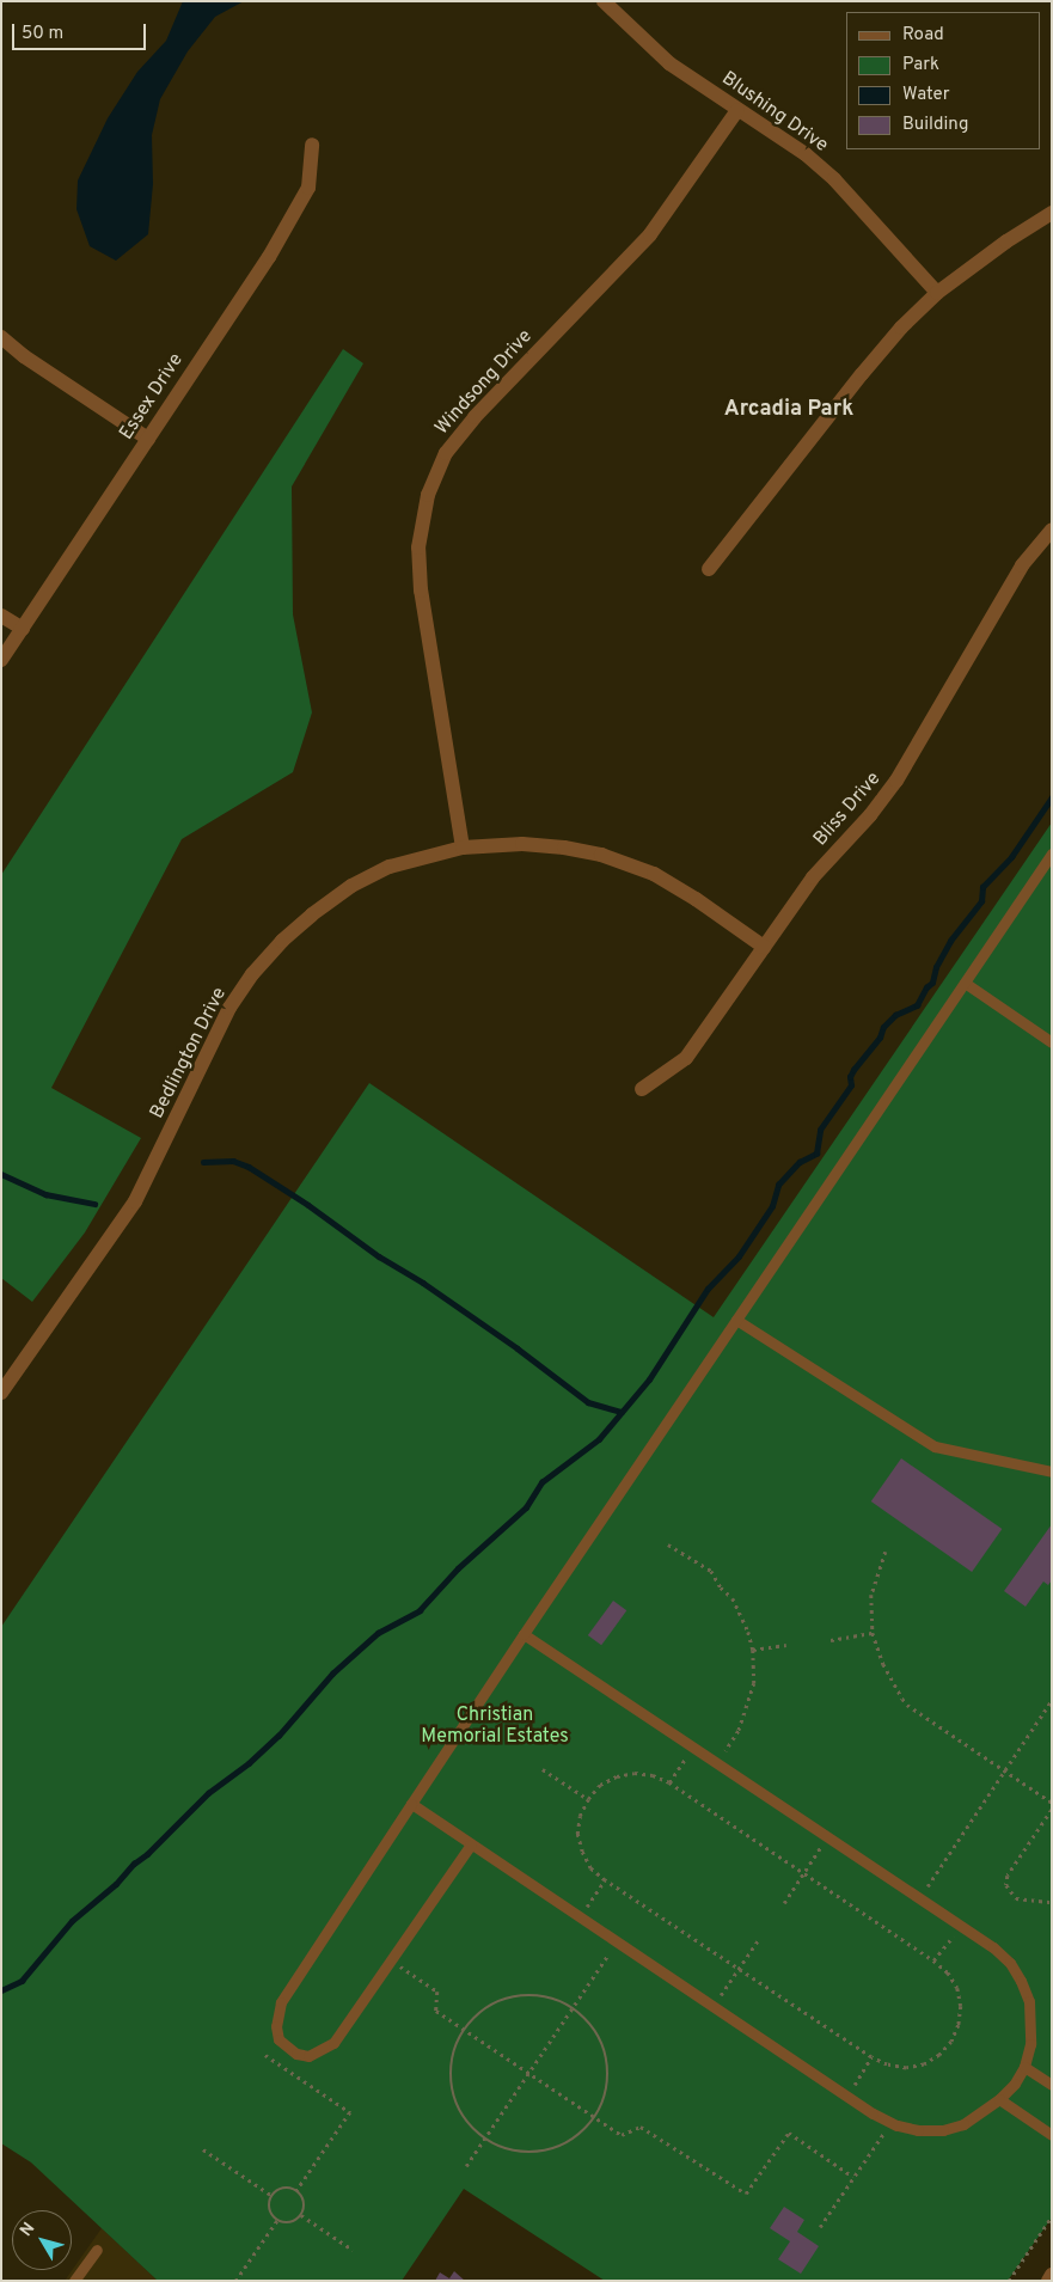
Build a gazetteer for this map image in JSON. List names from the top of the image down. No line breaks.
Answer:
{"streets":{"street":["Blushing Drive","Windsong Drive","Essex Drive","Bliss Drive","Bedlington Drive"]},"crossings":[["Blushing Drive","Windsong Drive"],["Windsong Drive","Bedlington Drive"],["Bliss Drive","Bedlington Drive"]],"districts":["Arcadia Park"],"parks":["Christian Memorial Estates"],"legend":["Road","Park","Water","Building"],"scale_bar":"50 m","north":"top left"}
